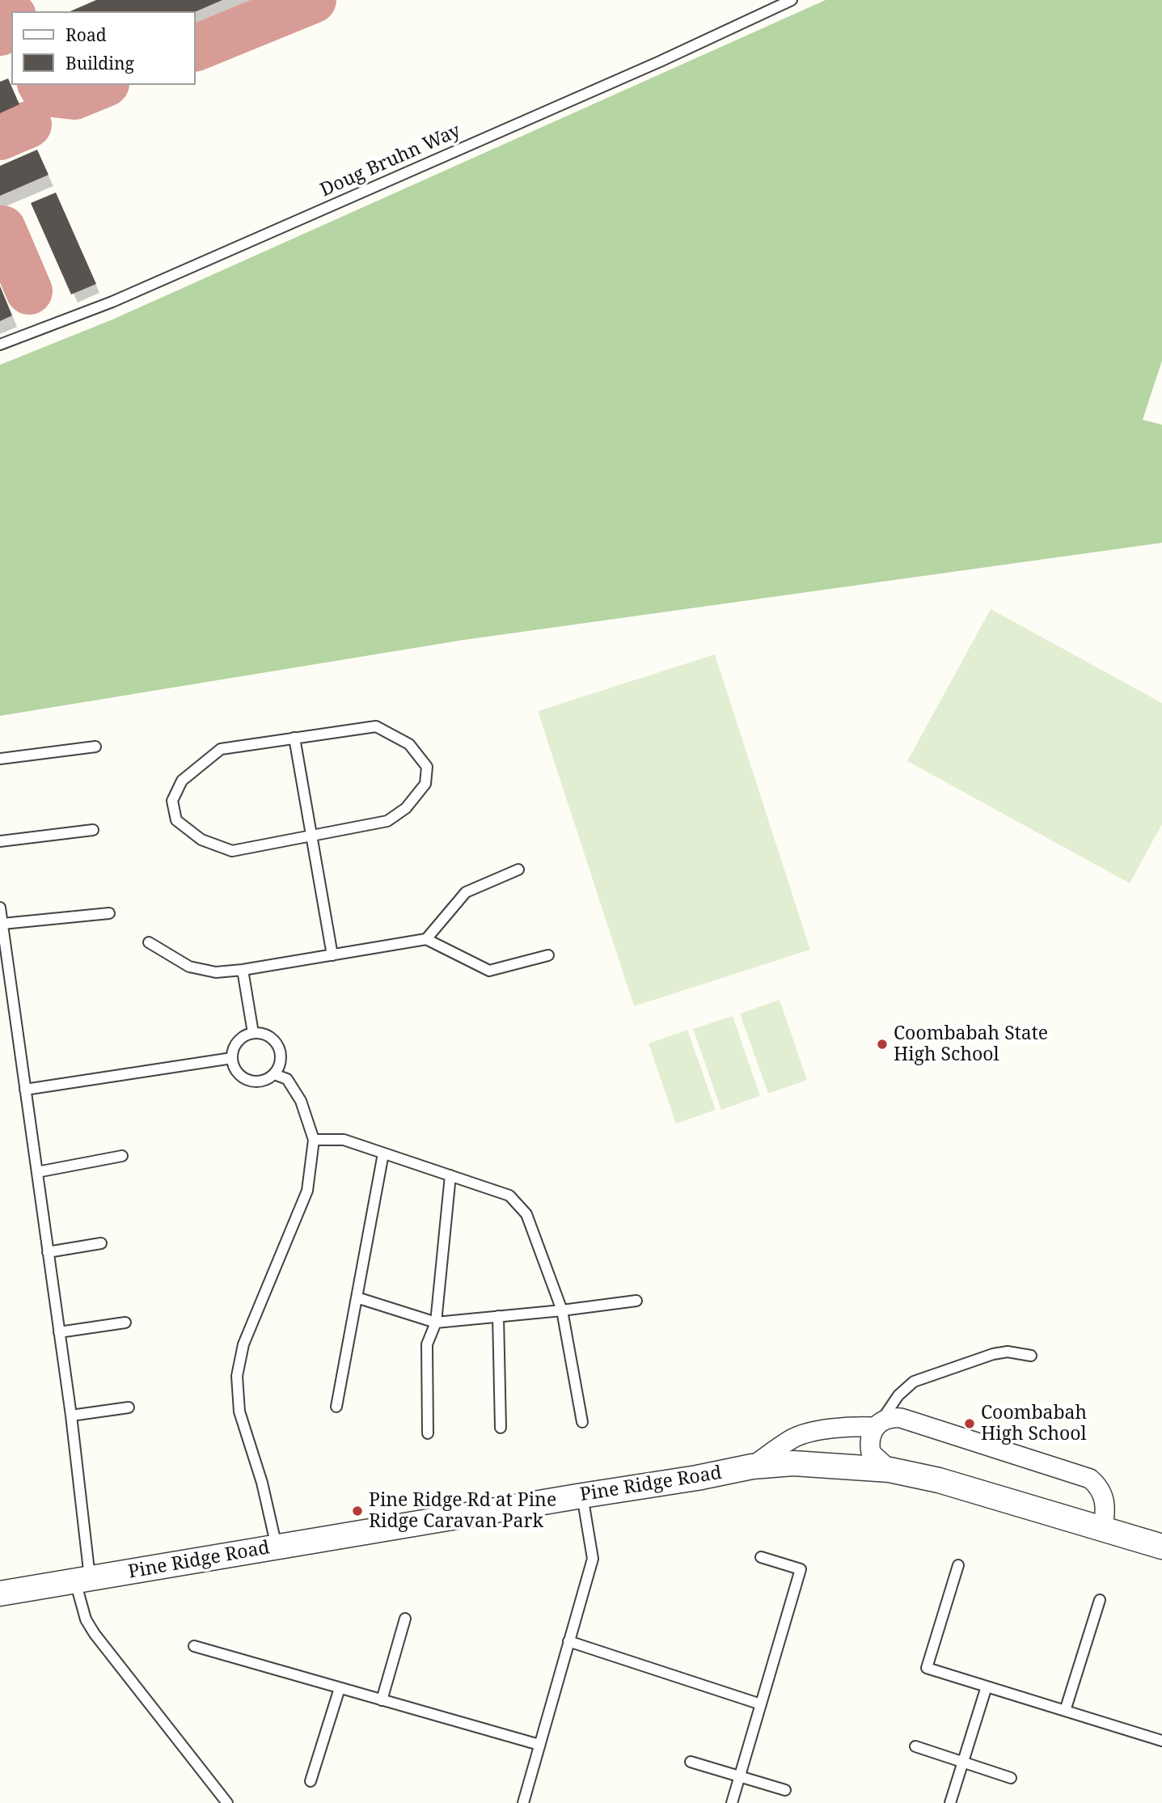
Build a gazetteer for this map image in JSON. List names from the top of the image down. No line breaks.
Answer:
{"streets":{"street":["Pine Ridge Road"],"lane":["Doug Bruhn Way"]},"places":["Coombabah State High School","Coombabah High School","Pine Ridge Rd at Pine Ridge Caravan Park"],"legend":["Road","Building"]}
